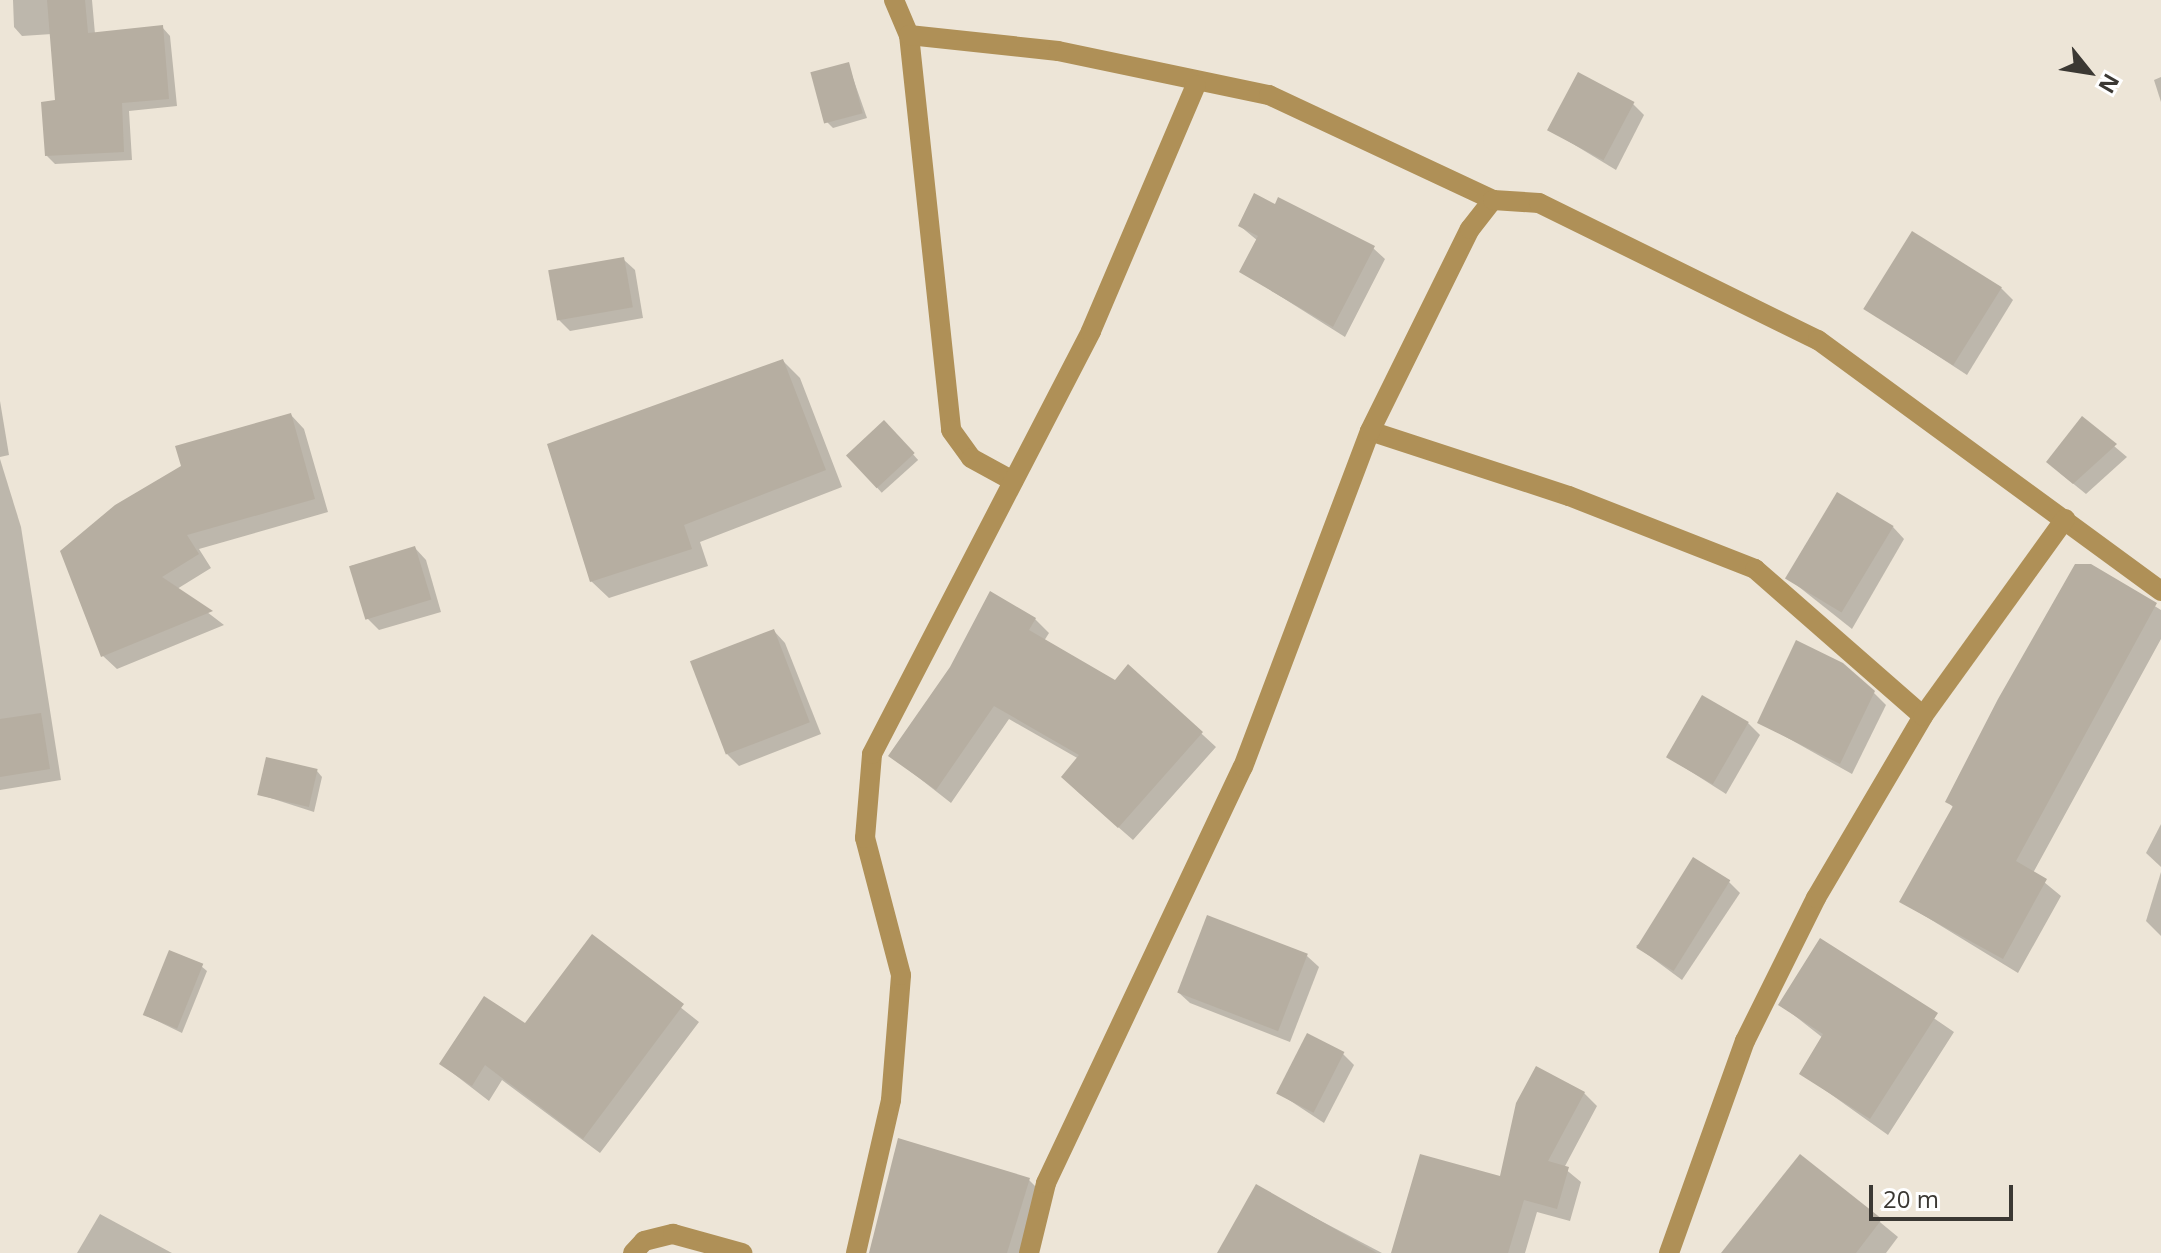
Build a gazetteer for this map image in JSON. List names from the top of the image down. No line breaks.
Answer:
{"scale_bar":"20 m","north":"bottom right"}
